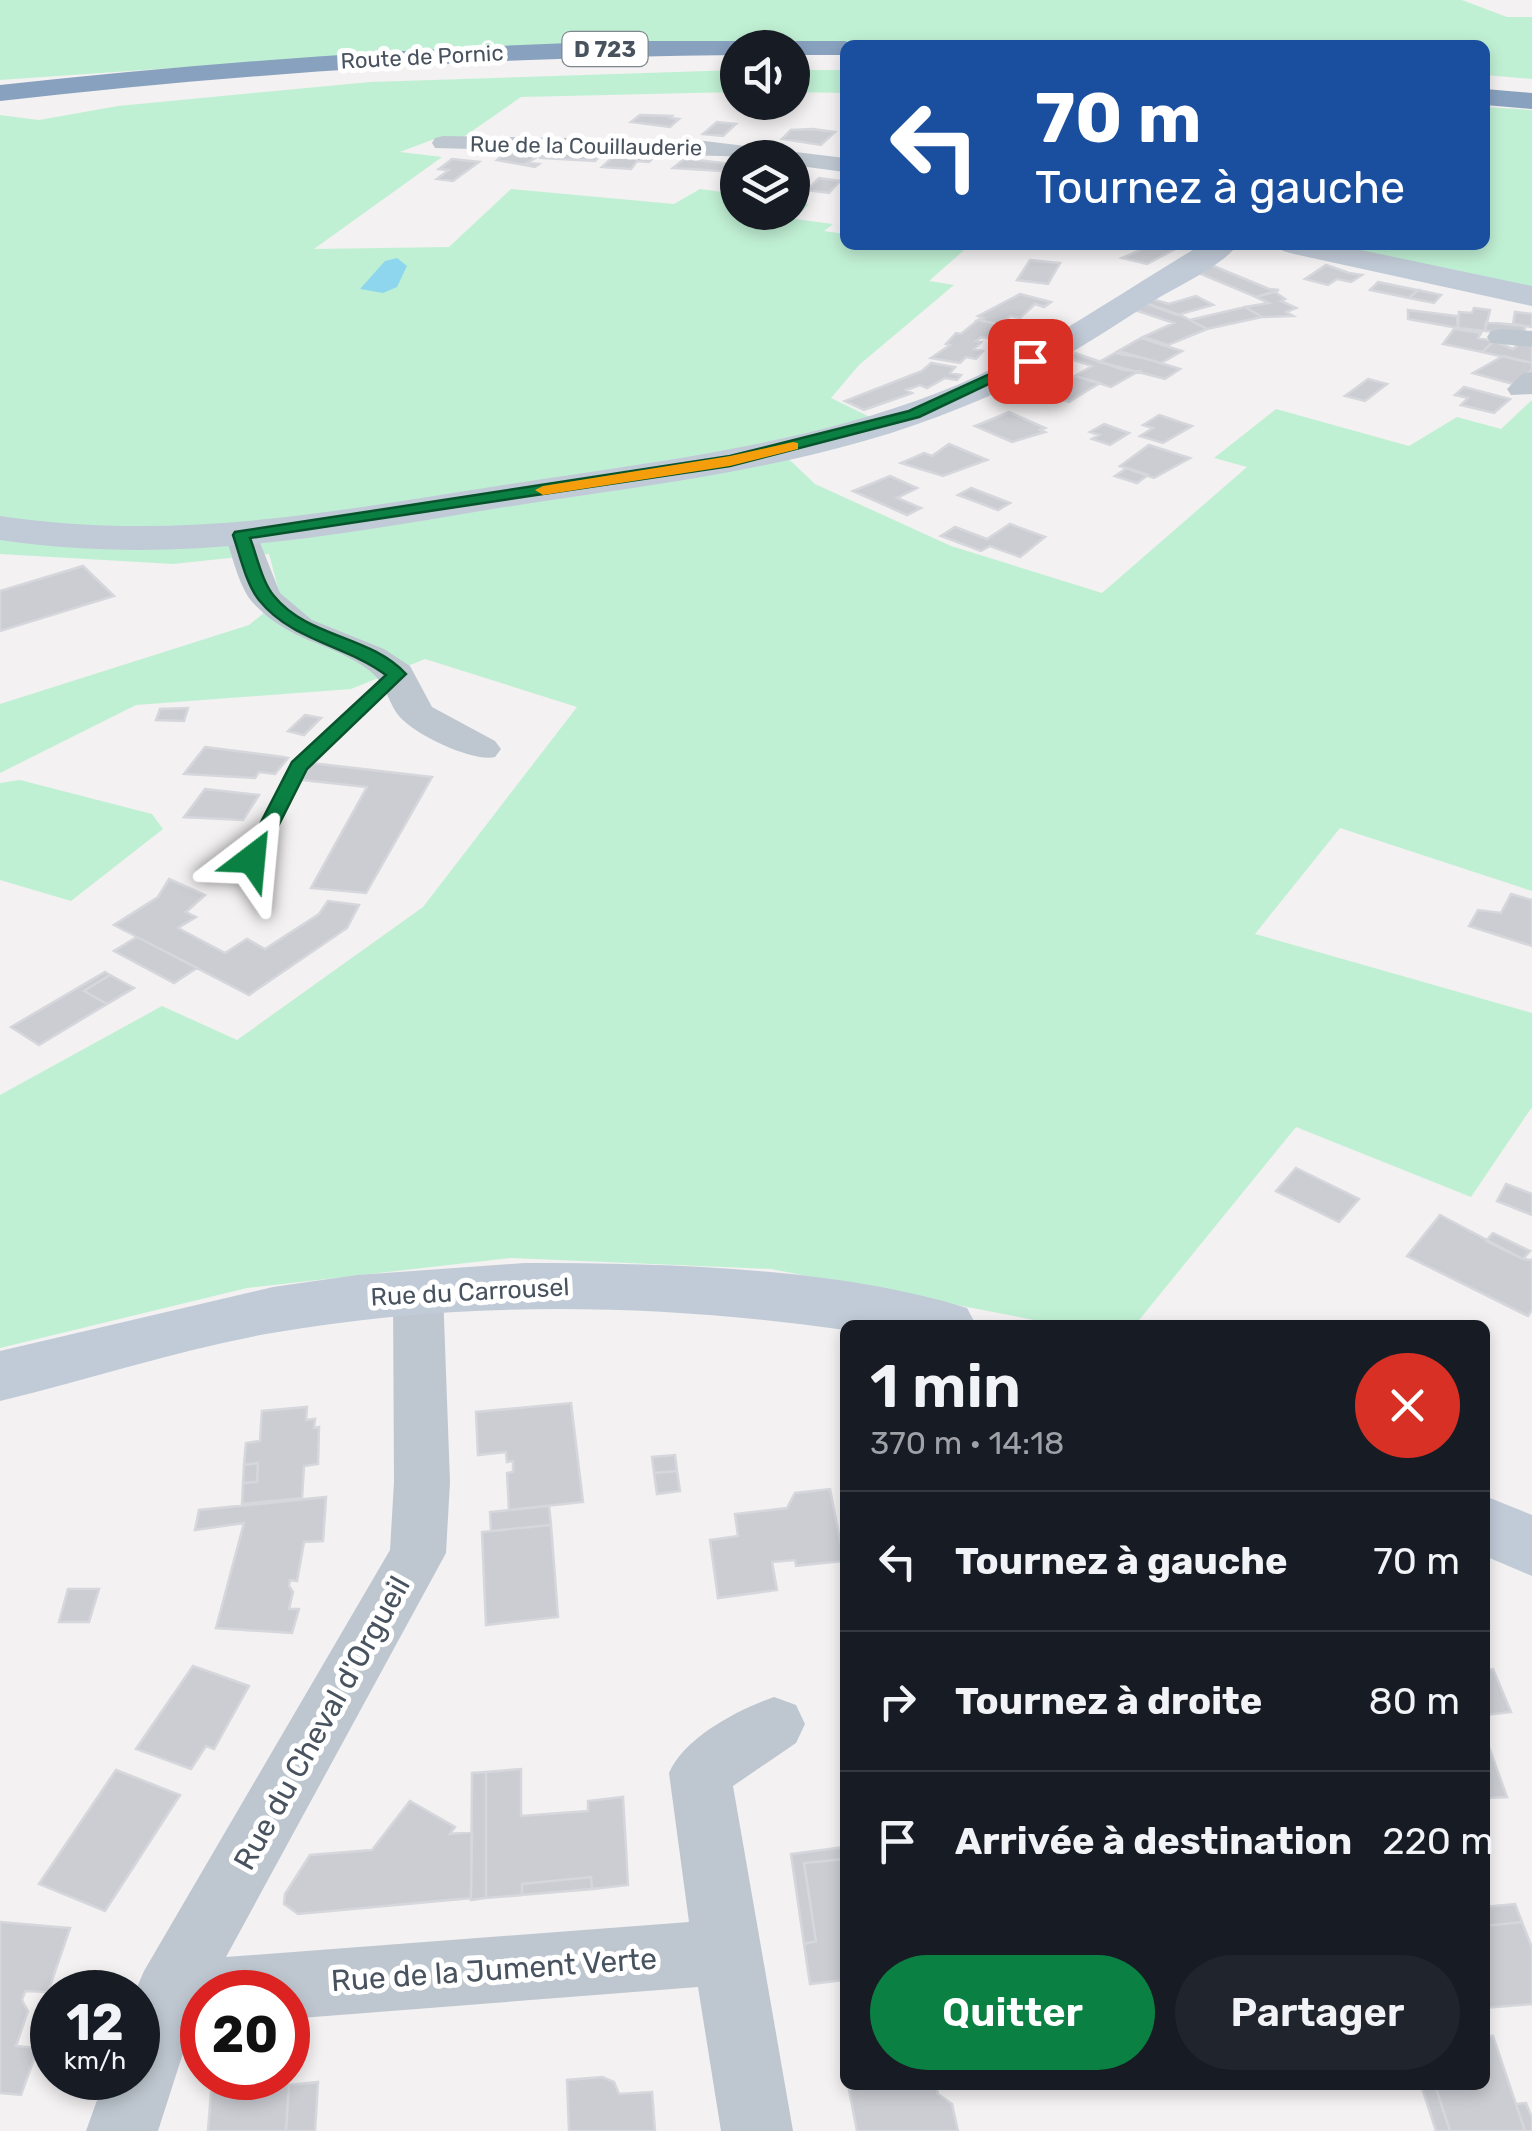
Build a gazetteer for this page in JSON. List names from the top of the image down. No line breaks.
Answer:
{"streets":{"highway":["D 723","Route de Pornic"],"street":["Rue de la Couillauderie","Rue du Carrousel","Rue du Cheval d'Orgueil","Rue de la Jument Verte"]},"crossings":[["Rue du Carrousel","Rue du Cheval d'Orgueil"]],"page":{"turn":["70 m","Tournez à gauche"],"heading":["1 min","370 m · 14:18"],"list":[{"name":"Tournez à gauche","value":"70 m"},{"name":"Tournez à droite","value":"80 m"},{"name":"Arrivée à destination","value":"220 m"}],"buttons":["Quitter","Partager"],"speed":"12 km/h","limit":"20"}}
